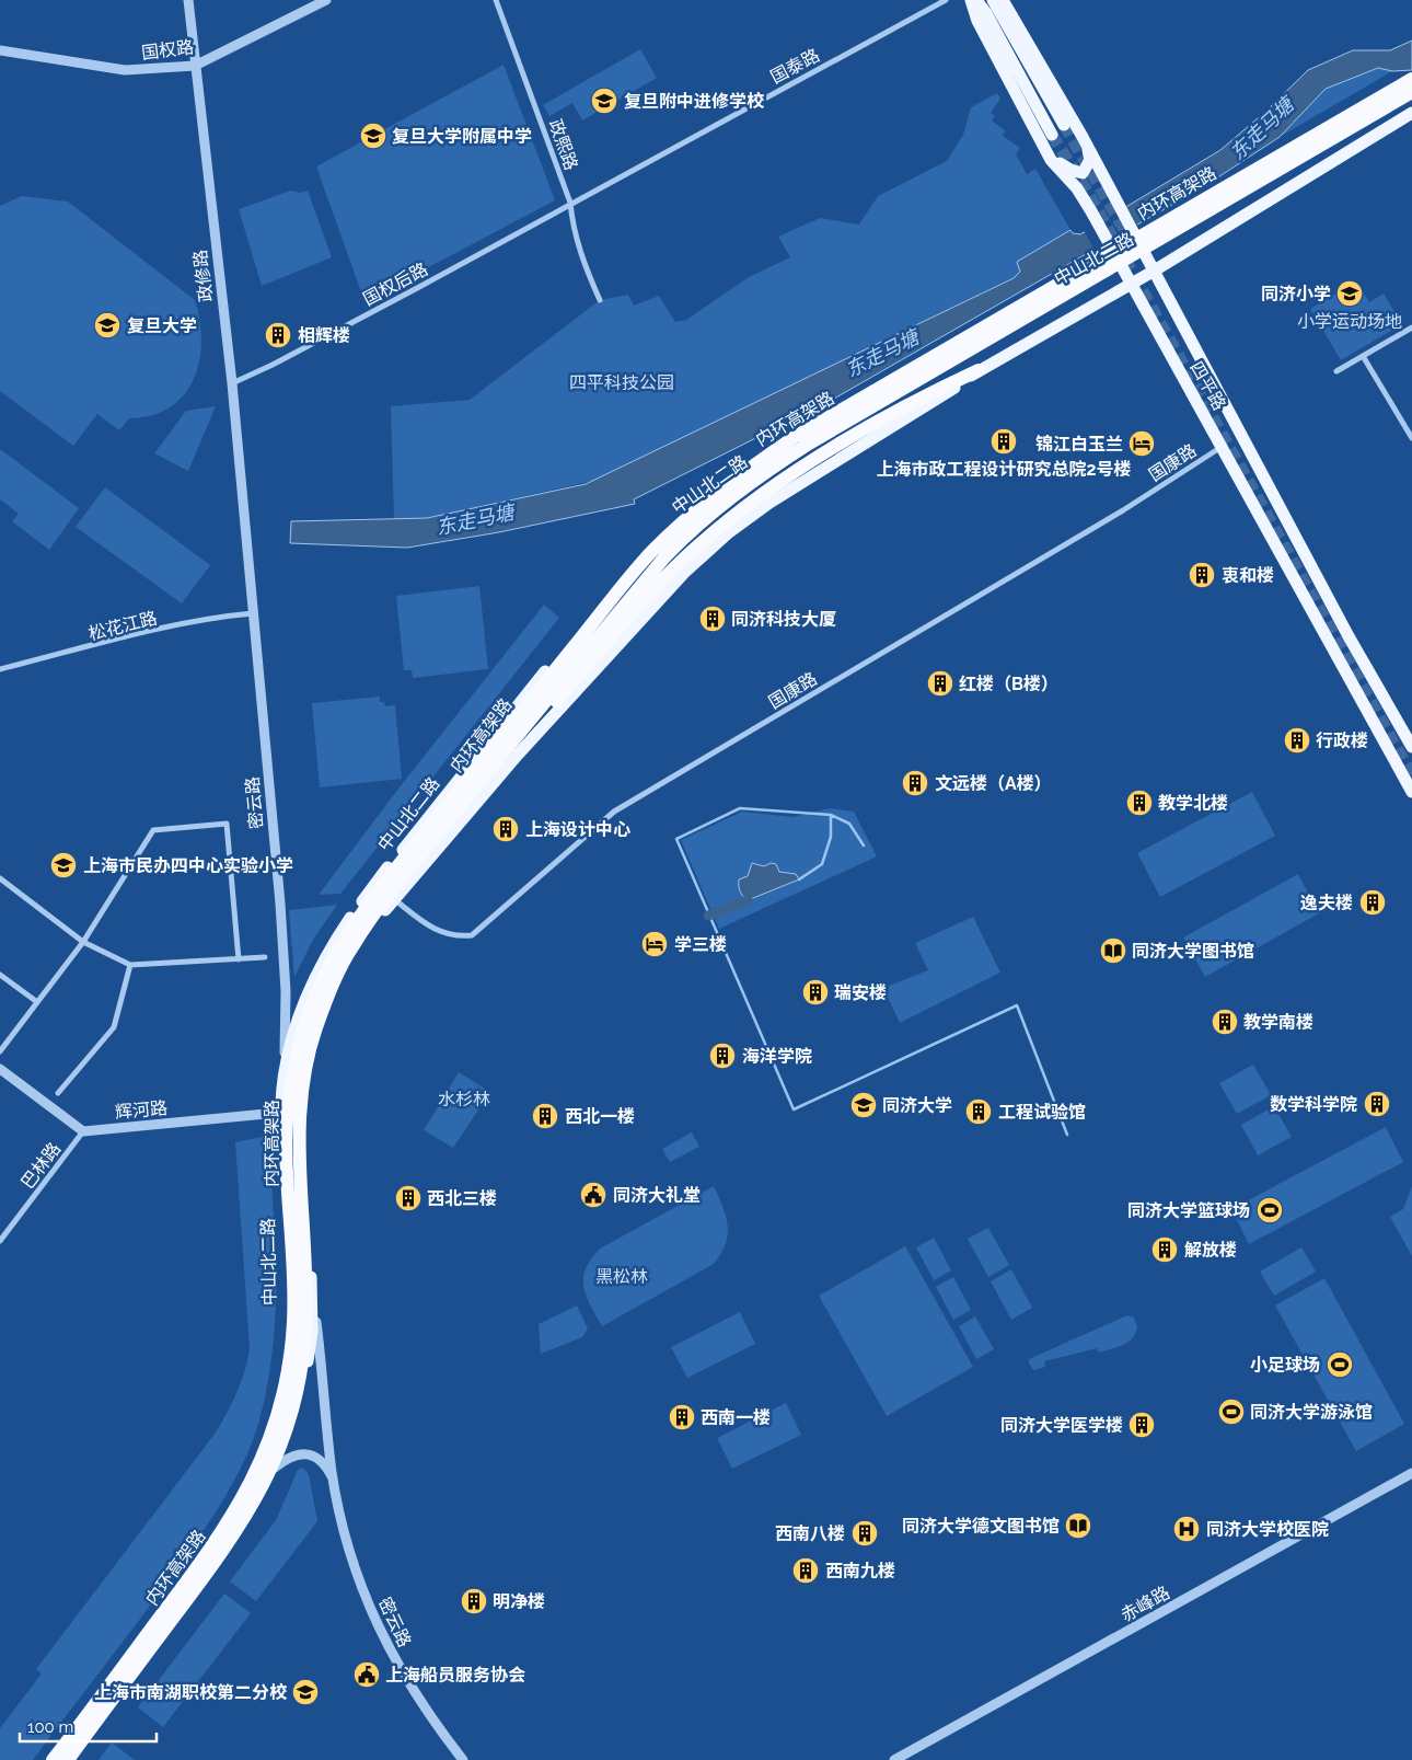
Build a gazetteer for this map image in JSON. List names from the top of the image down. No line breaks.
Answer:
{"streets":{"highway":["内环高架路"],"main road":["中山北二路","四平路"],"street":["国权路","国泰路","政熙路","政修路","国权后路","国康路","松花江路","密云路","辉河路","巴林路","赤峰路"]},"crossings":[["国权路","政修路"],["国泰路","政熙路"],["国泰路","国权后路"],["政熙路","国权后路"],["中山北二路","四平路"],["中山北二路","密云路"],["中山北二路","辉河路"],["政修路","国权后路"],["政修路","松花江路"],["政修路","密云路"],["四平路","国康路"],["松花江路","密云路"],["辉河路","巴林路"]],"water":["东走马塘"],"parks":["小学运动场地","四平科技公园","水杉林","黑松林"],"places":{"school or university":["复旦附中进修学校","复旦大学附属中学","同济小学","复旦大学","上海市民办四中心实验小学","同济大学","上海市南湖职校第二分校"],"building":["相辉楼","上海市政工程设计研究总院2号楼","衷和楼","同济科技大厦","红楼（B楼）","行政楼","文远楼（A楼）","教学北楼","上海设计中心","逸夫楼","瑞安楼","教学南楼","海洋学院","数学科学院","工程试验馆","西北一楼","西北三楼","解放楼","西南一楼","同济大学医学楼","西南八楼","西南九楼","明净楼"],"hotel":["锦江白玉兰","学三楼"],"library":["同济大学图书馆","同济大学德文图书馆"],"public building":["同济大礼堂","上海船员服务协会"],"sports":["同济大学篮球场","小足球场","同济大学游泳馆"],"hospital":["同济大学校医院"]},"scale_bar":"100 m"}
